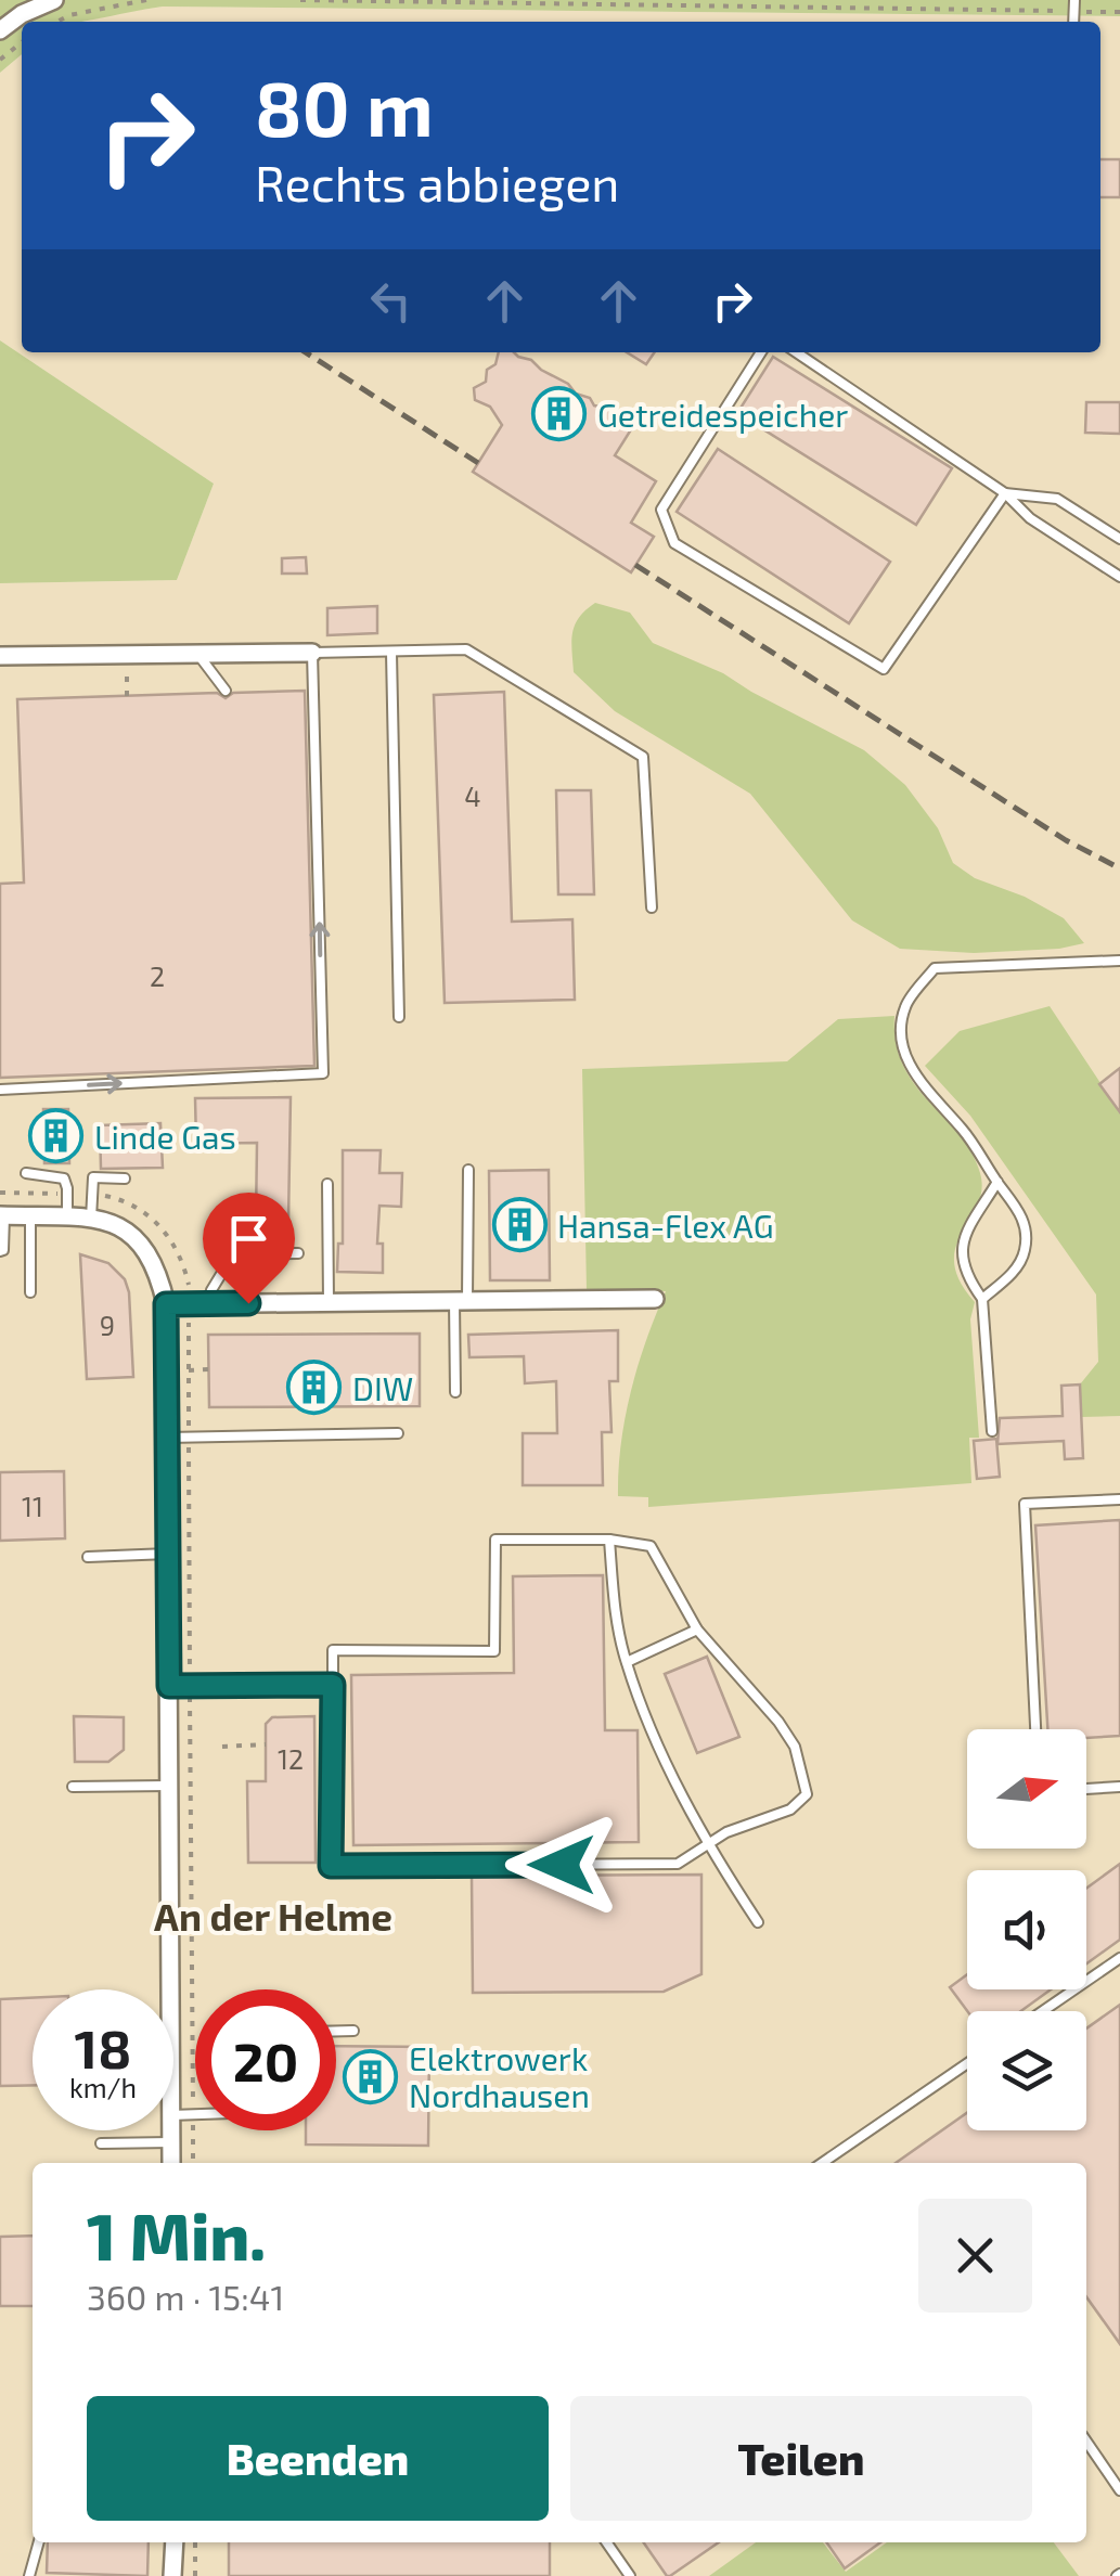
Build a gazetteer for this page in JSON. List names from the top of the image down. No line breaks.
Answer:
{"districts":["An der Helme"],"places":{"building":["Getreidespeicher","Linde Gas","Hansa-Flex AG","DIW","Elektrowerk Nordhausen"]},"house_numbers":["4","2","9","11","12"],"north":"right","page":{"turn":["80 m","Rechts abbiegen"],"speed":"18 km/h","limit":"20","heading":["1 Min.","360 m · 15:41"],"buttons":["Beenden","Teilen"]}}
